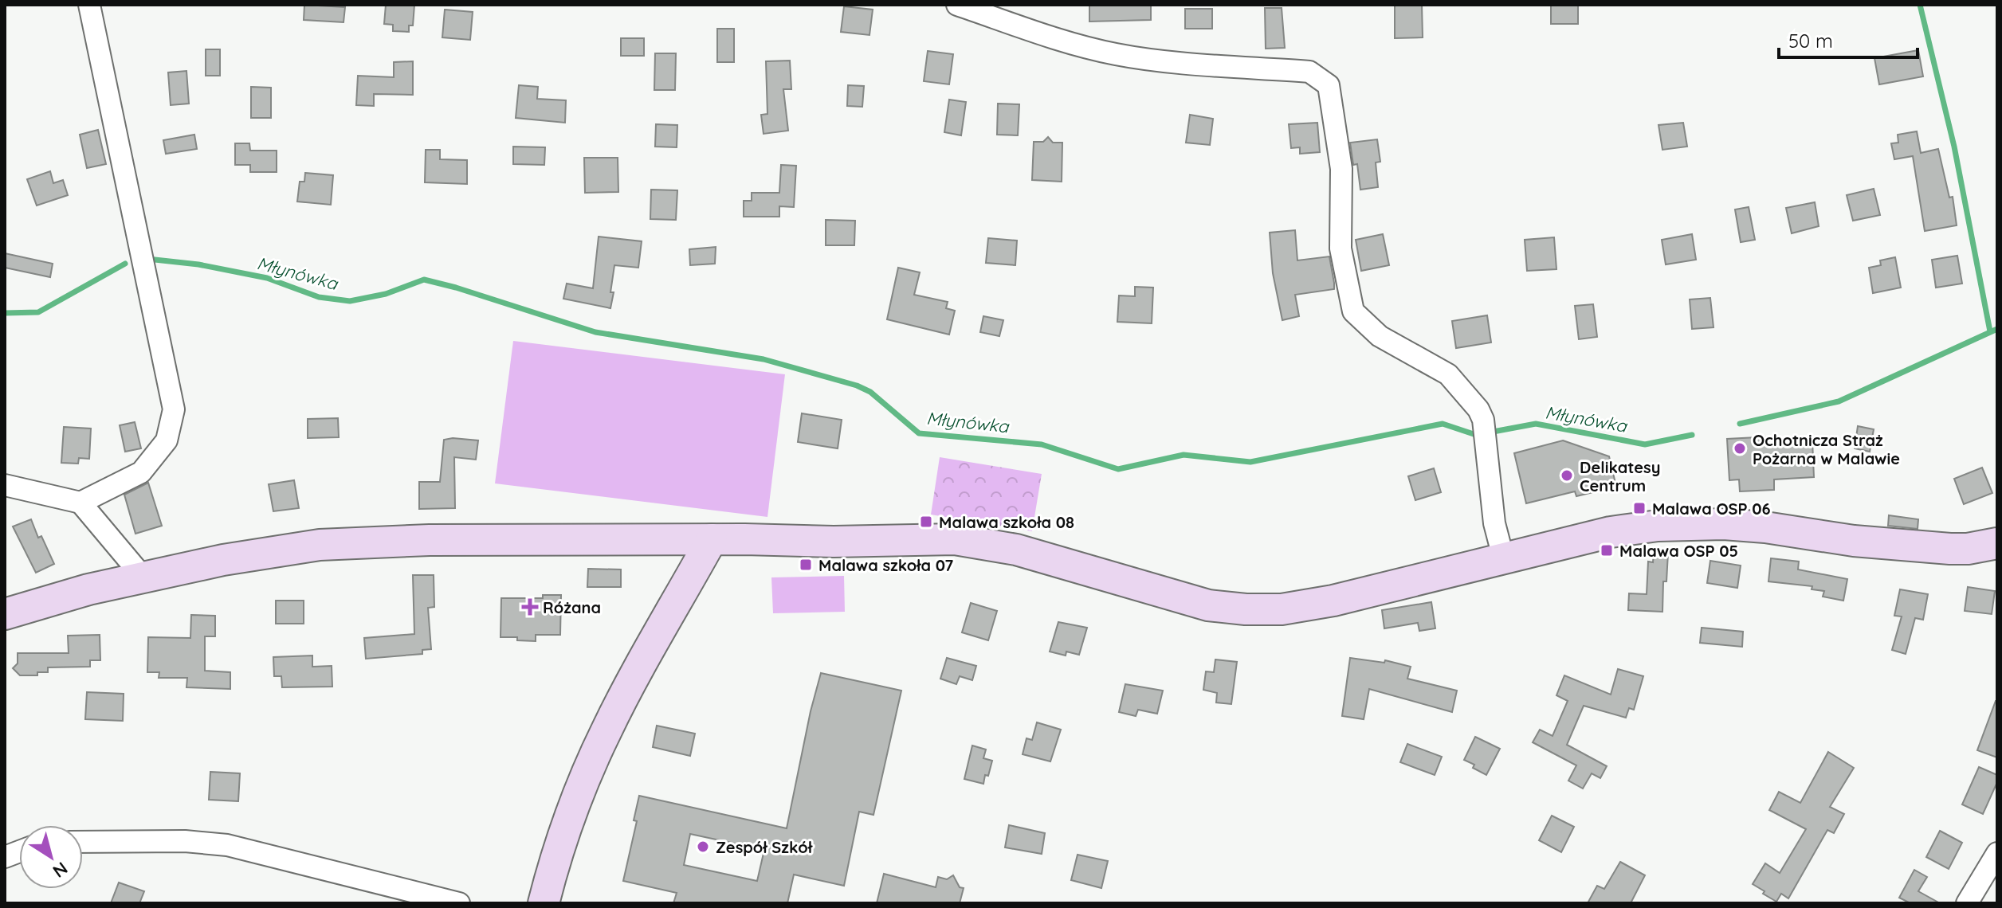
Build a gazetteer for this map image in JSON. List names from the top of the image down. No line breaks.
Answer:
{"water":["Młynówka"],"places":{"other":["Ochotnicza Straż Pożarna w Malawie","Delikatesy Centrum","Zespół Szkół"],"transit":["Malawa OSP 06","Malawa szkoła 08","Malawa OSP 05","Malawa szkoła 07"],"health":["Różana"]},"scale_bar":"50 m","north":"bottom right"}
